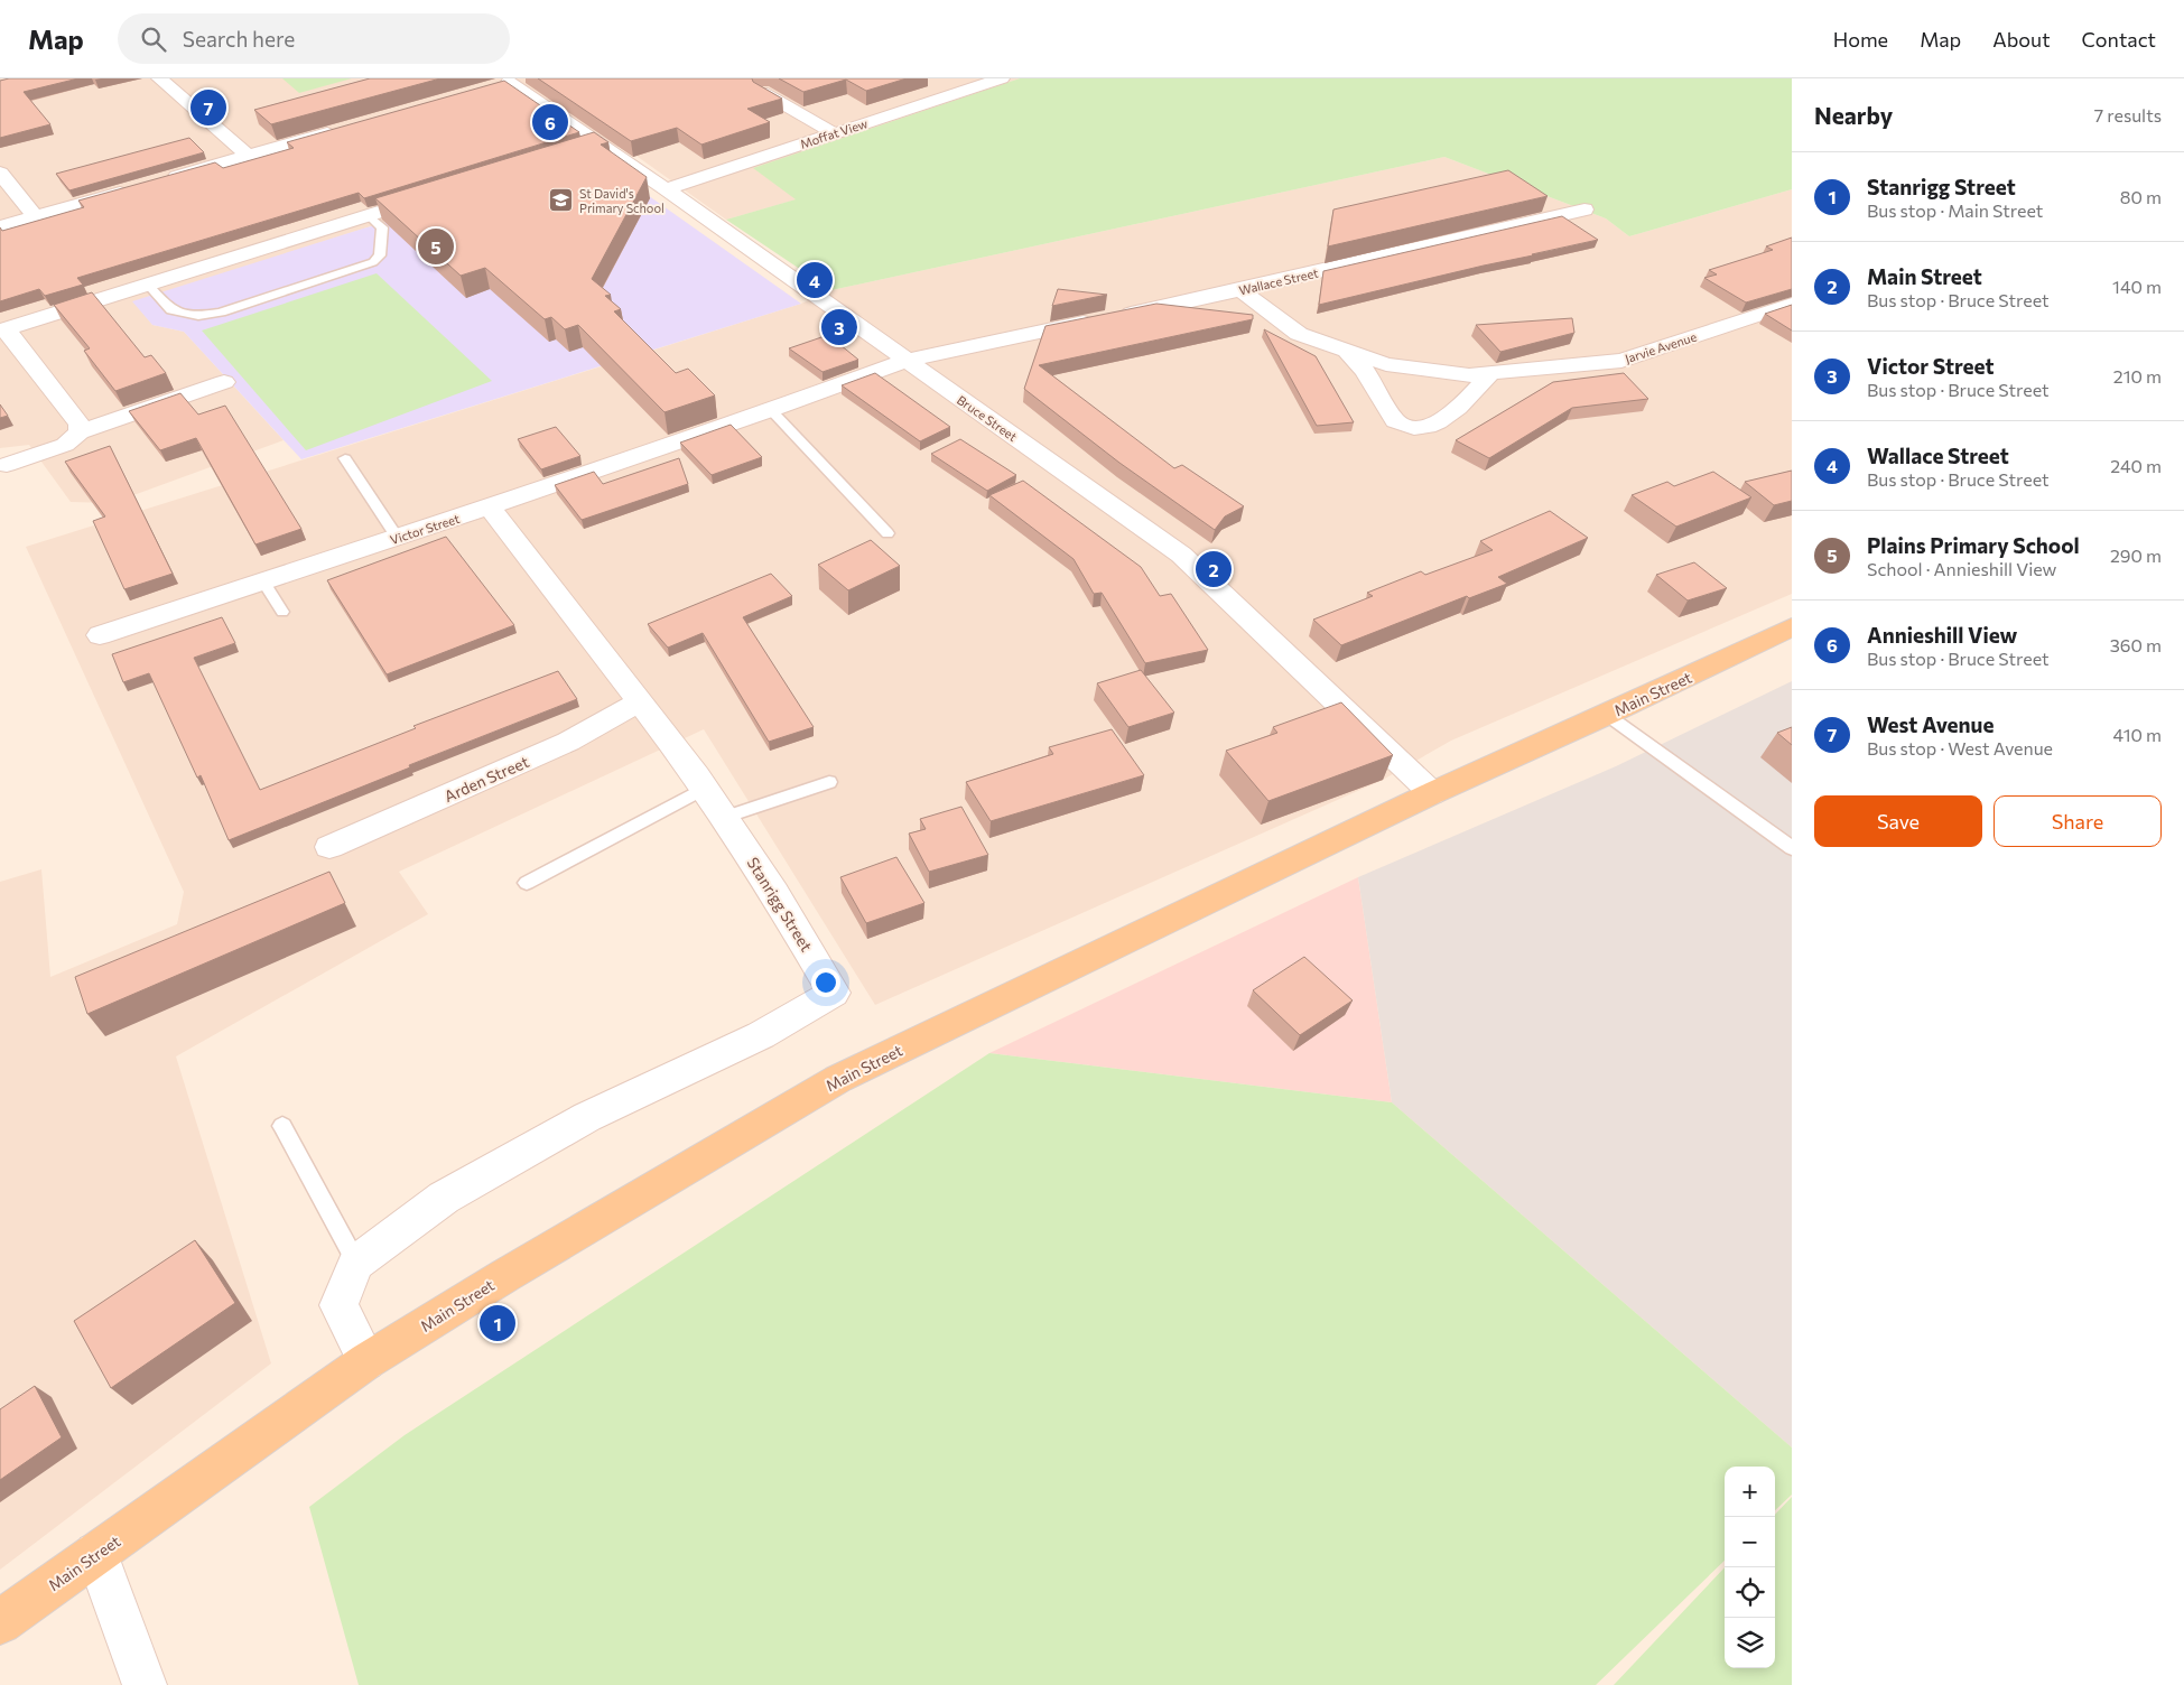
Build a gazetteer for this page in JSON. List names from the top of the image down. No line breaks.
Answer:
{"streets":{"main road":["Main Street"],"street":["Moffat View","Wallace Street","Jarvie Avenue","Bruce Street","Victor Street","Arden Street","Stanrigg Street"]},"crossings":[["Moffat View","Bruce Street"],["Wallace Street","Jarvie Avenue"],["Wallace Street","Bruce Street"],["Wallace Street","Victor Street"],["Bruce Street","Victor Street"],["Bruce Street","Main Street"],["Victor Street","Stanrigg Street"],["Arden Street","Stanrigg Street"]],"places":{"school or university":["St David's Primary School"]},"page":{"header":"Map","search":"Search here","nav":["Home","Map","About","Contact"],"heading":["Nearby","7 results"],"pins":["7","6","5","4","3","2","1"],"list":[{"mark":"1","name":"Stanrigg Street","note":"Bus stop · Main Street","value":"80 m"},{"mark":"2","name":"Main Street","note":"Bus stop · Bruce Street","value":"140 m"},{"mark":"3","name":"Victor Street","note":"Bus stop · Bruce Street","value":"210 m"},{"mark":"4","name":"Wallace Street","note":"Bus stop · Bruce Street","value":"240 m"},{"mark":"5","name":"Plains Primary School","note":"School · Annieshill View","value":"290 m"},{"mark":"6","name":"Annieshill View","note":"Bus stop · Bruce Street","value":"360 m"},{"mark":"7","name":"West Avenue","note":"Bus stop · West Avenue","value":"410 m"}],"buttons":["Save","Share"],"map_buttons":["+","−"]}}
